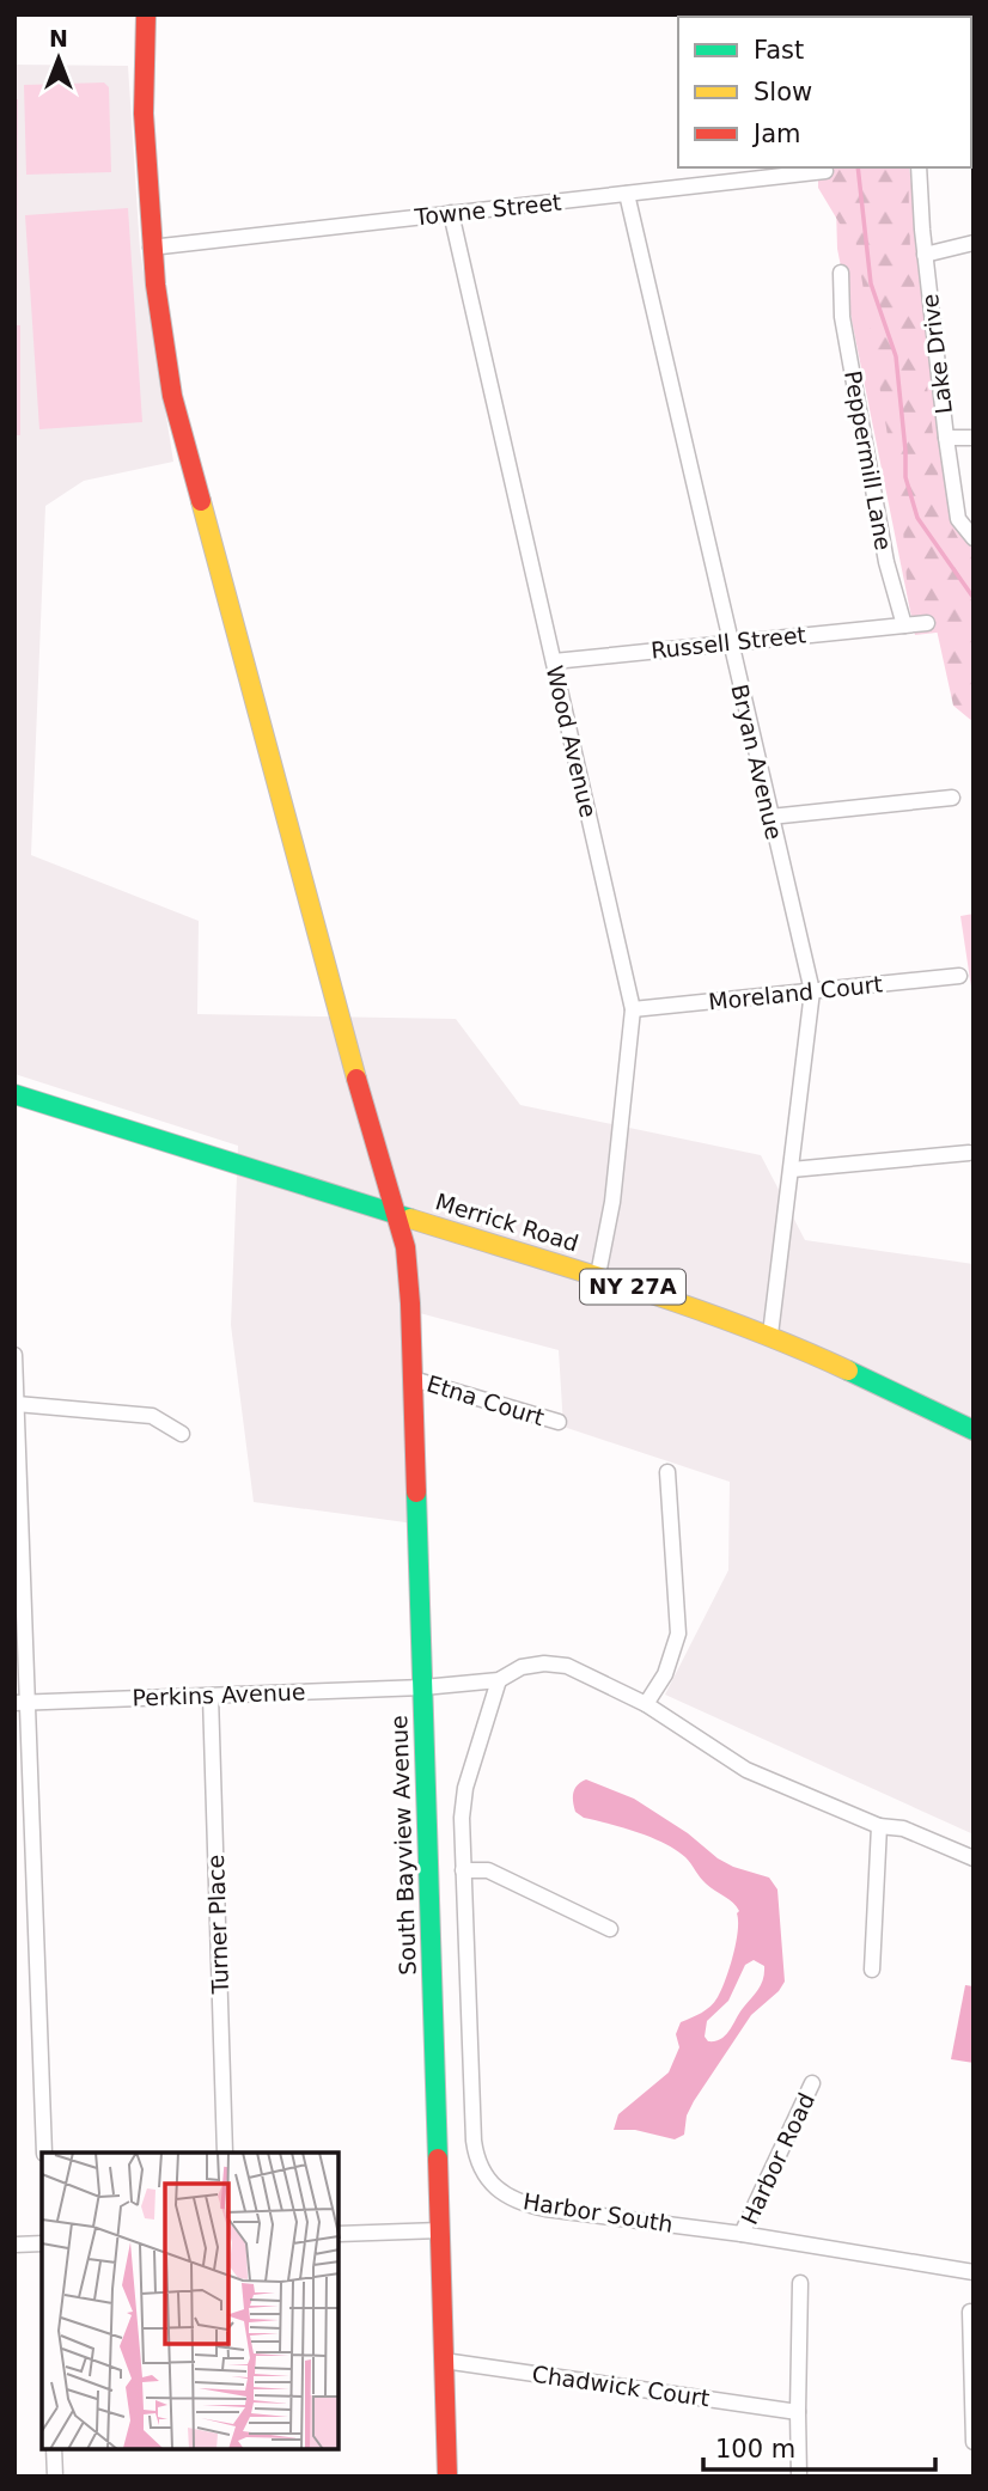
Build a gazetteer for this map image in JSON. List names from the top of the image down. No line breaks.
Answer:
{"streets":{"main road":["Merrick Road","NY 27A","South Bayview Avenue"],"street":["Towne Street","Lake Drive","Peppermill Lane","Russell Street","Wood Avenue","Bryan Avenue","Moreland Court","Etna Court","Perkins Avenue","Turner Place","Harbor Road","Harbor South","Chadwick Court"]},"crossings":[["Towne Street","Wood Avenue"],["Towne Street","Bryan Avenue"],["Towne Street","South Bayview Avenue"],["Peppermill Lane","Russell Street"],["Russell Street","Wood Avenue"],["Russell Street","Bryan Avenue"],["Wood Avenue","Moreland Court"],["Wood Avenue","Merrick Road"],["Bryan Avenue","Moreland Court"],["Bryan Avenue","Merrick Road"],["Merrick Road","South Bayview Avenue"],["Etna Court","South Bayview Avenue"],["Perkins Avenue","South Bayview Avenue"],["Perkins Avenue","Turner Place"],["Perkins Avenue","Harbor South"],["South Bayview Avenue","Chadwick Court"],["Harbor Road","Harbor South"]],"legend":["Fast","Slow","Jam"],"scale_bar":"100 m","north":"top"}
